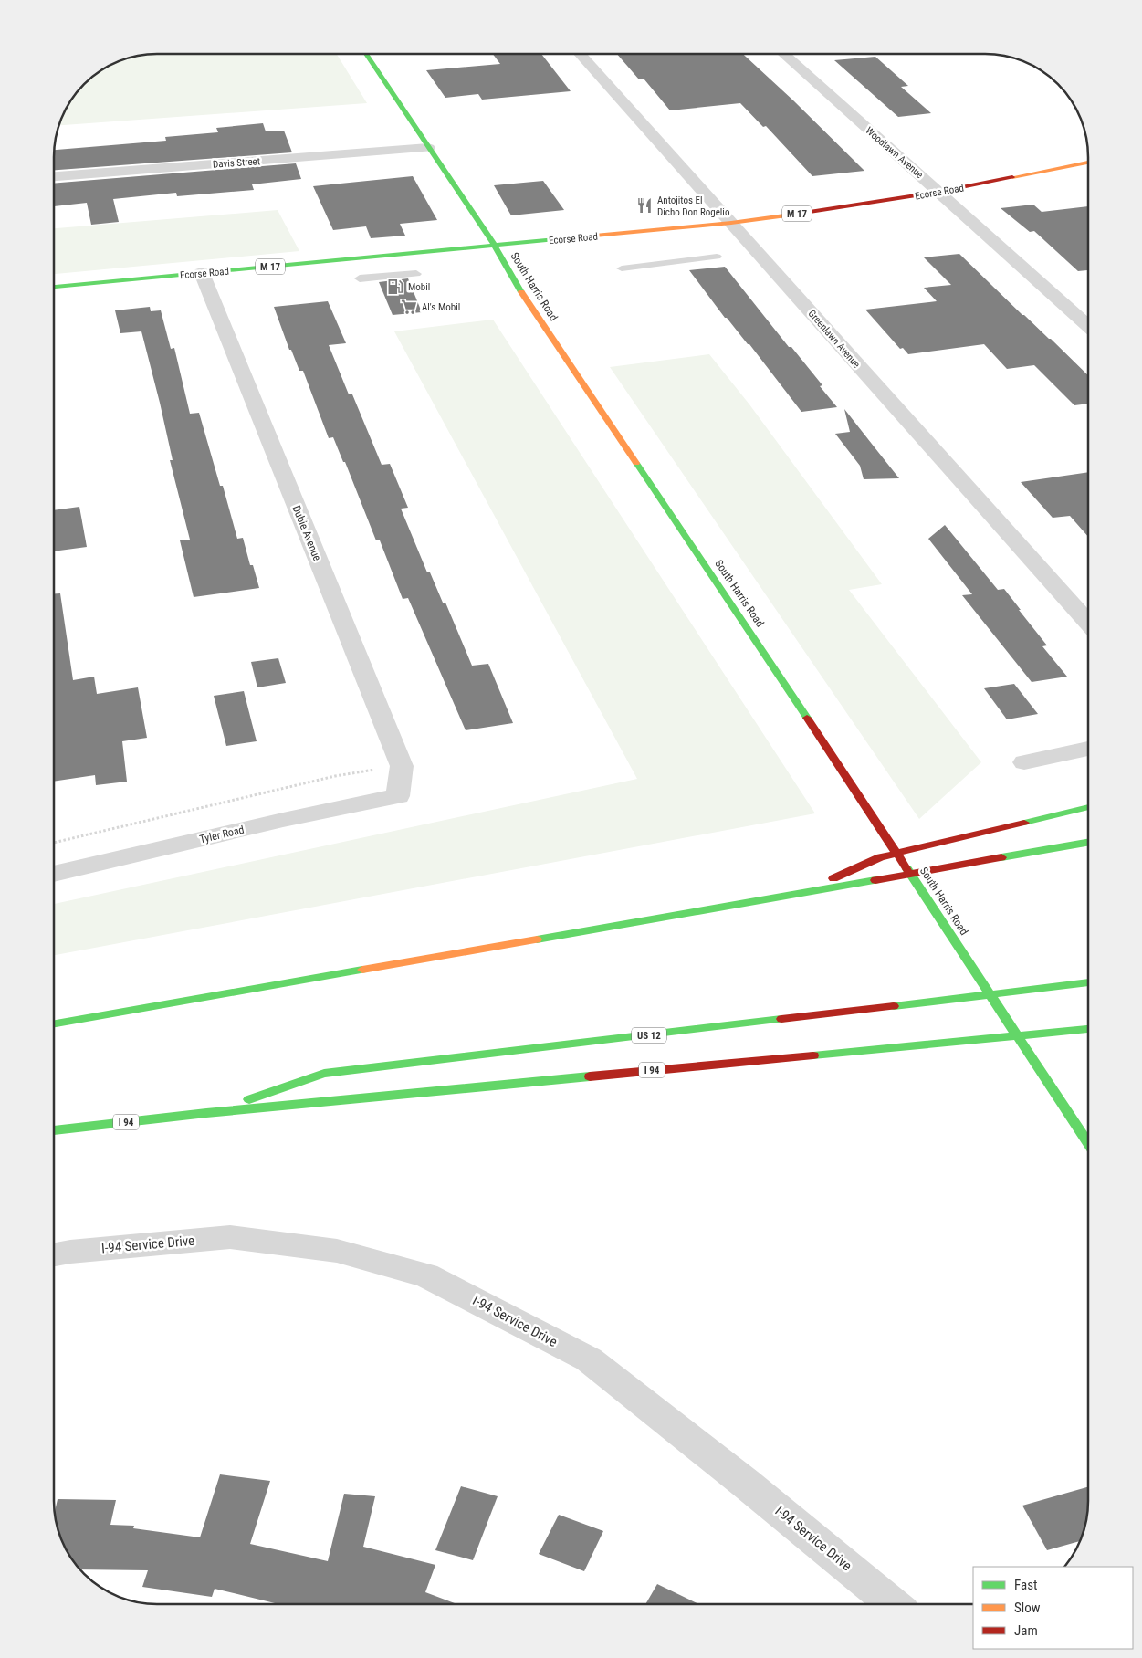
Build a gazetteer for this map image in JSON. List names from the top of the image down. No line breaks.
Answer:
{"streets":{"main road":["Ecorse Road","M 17","South Harris Road","US 12","I 94"],"street":["Woodlawn Avenue","Davis Street","Greenlawn Avenue","Dubie Avenue","Tyler Road","I-94 Service Drive"]},"crossings":[["Woodlawn Avenue","Ecorse Road"],["Davis Street","South Harris Road"],["Ecorse Road","South Harris Road"],["Ecorse Road","Greenlawn Avenue"],["Ecorse Road","Dubie Avenue"],["Dubie Avenue","Tyler Road"],["US 12","I 94"]],"places":{"restaurant":["Antojitos El Dicho Don Rogelio"],"fuel station":["Mobil"],"supermarket":["Al's Mobil"]},"legend":["Fast","Slow","Jam"]}
